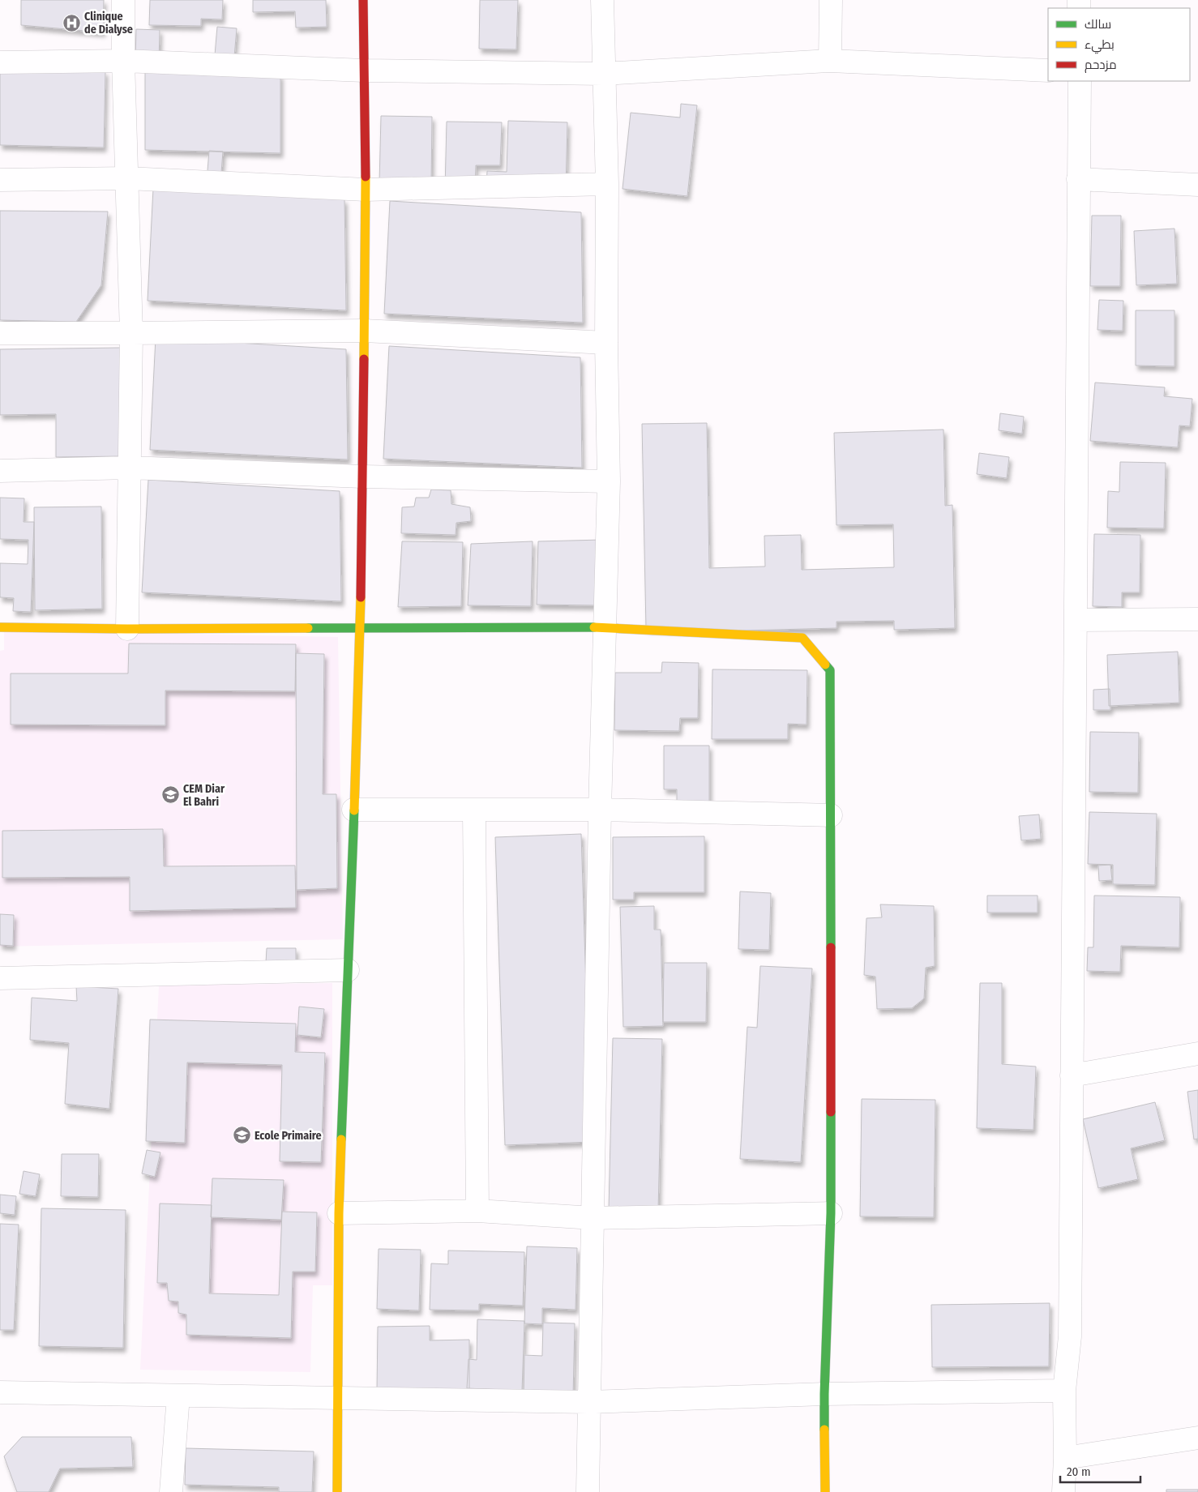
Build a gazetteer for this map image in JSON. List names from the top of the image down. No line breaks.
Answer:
{"places":{"hospital":["Clinique de Dialyse"],"school or university":["CEM Diar El Bahri","Ecole Primaire"]},"legend":["سالك","بطيء","مزدحم"],"scale_bar":"20 m"}
